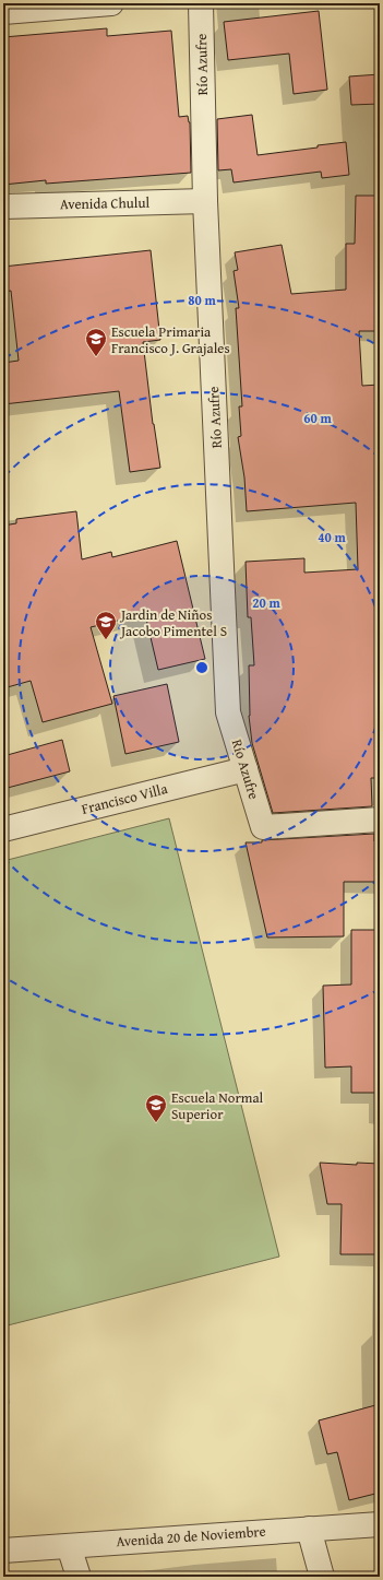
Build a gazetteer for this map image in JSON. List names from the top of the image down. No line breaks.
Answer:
{"streets":{"street":["Río Azufre","Avenida Chulul","Francisco Villa","Avenida 20 de Noviembre"]},"crossings":[["Río Azufre","Avenida Chulul"],["Río Azufre","Francisco Villa"]],"places":{"school or university":["Escuela Primaria Francisco J. Grajales","Jardin de Niños Jacobo Pimentel S","Escuela Normal Superior"]},"rings":["80 m","60 m","40 m","20 m"]}
